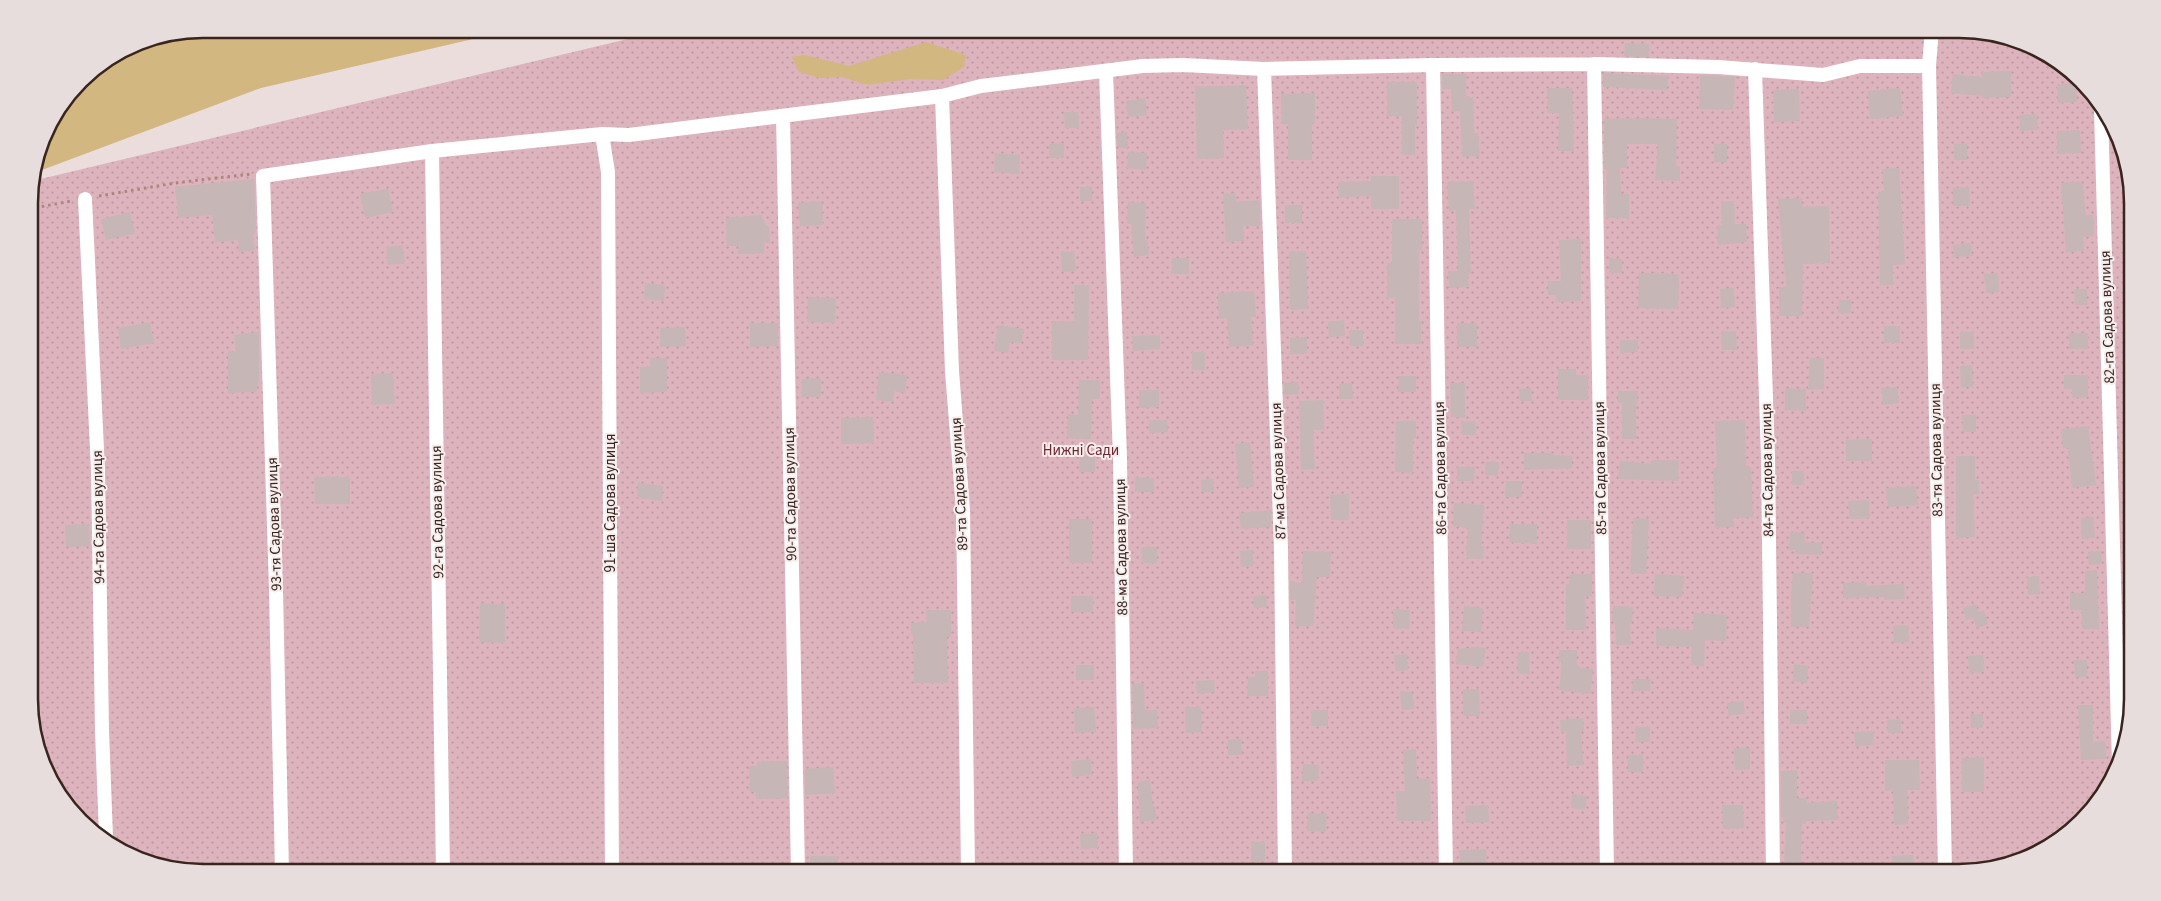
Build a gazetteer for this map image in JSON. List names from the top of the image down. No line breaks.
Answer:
{"streets":{"street":["82-га Садова вулиця","83-тя Садова вулиця","86-та Садова вулиця","85-та Садова вулиця","84-та Садова вулиця","87-ма Садова вулиця","89-та Садова вулиця","90-та Садова вулиця","91-ша Садова вулиця","92-га Садова вулиця","94-та Садова вулиця","93-тя Садова вулиця","88-ма Садова вулиця"]},"parks":["Нижні Сади"]}
